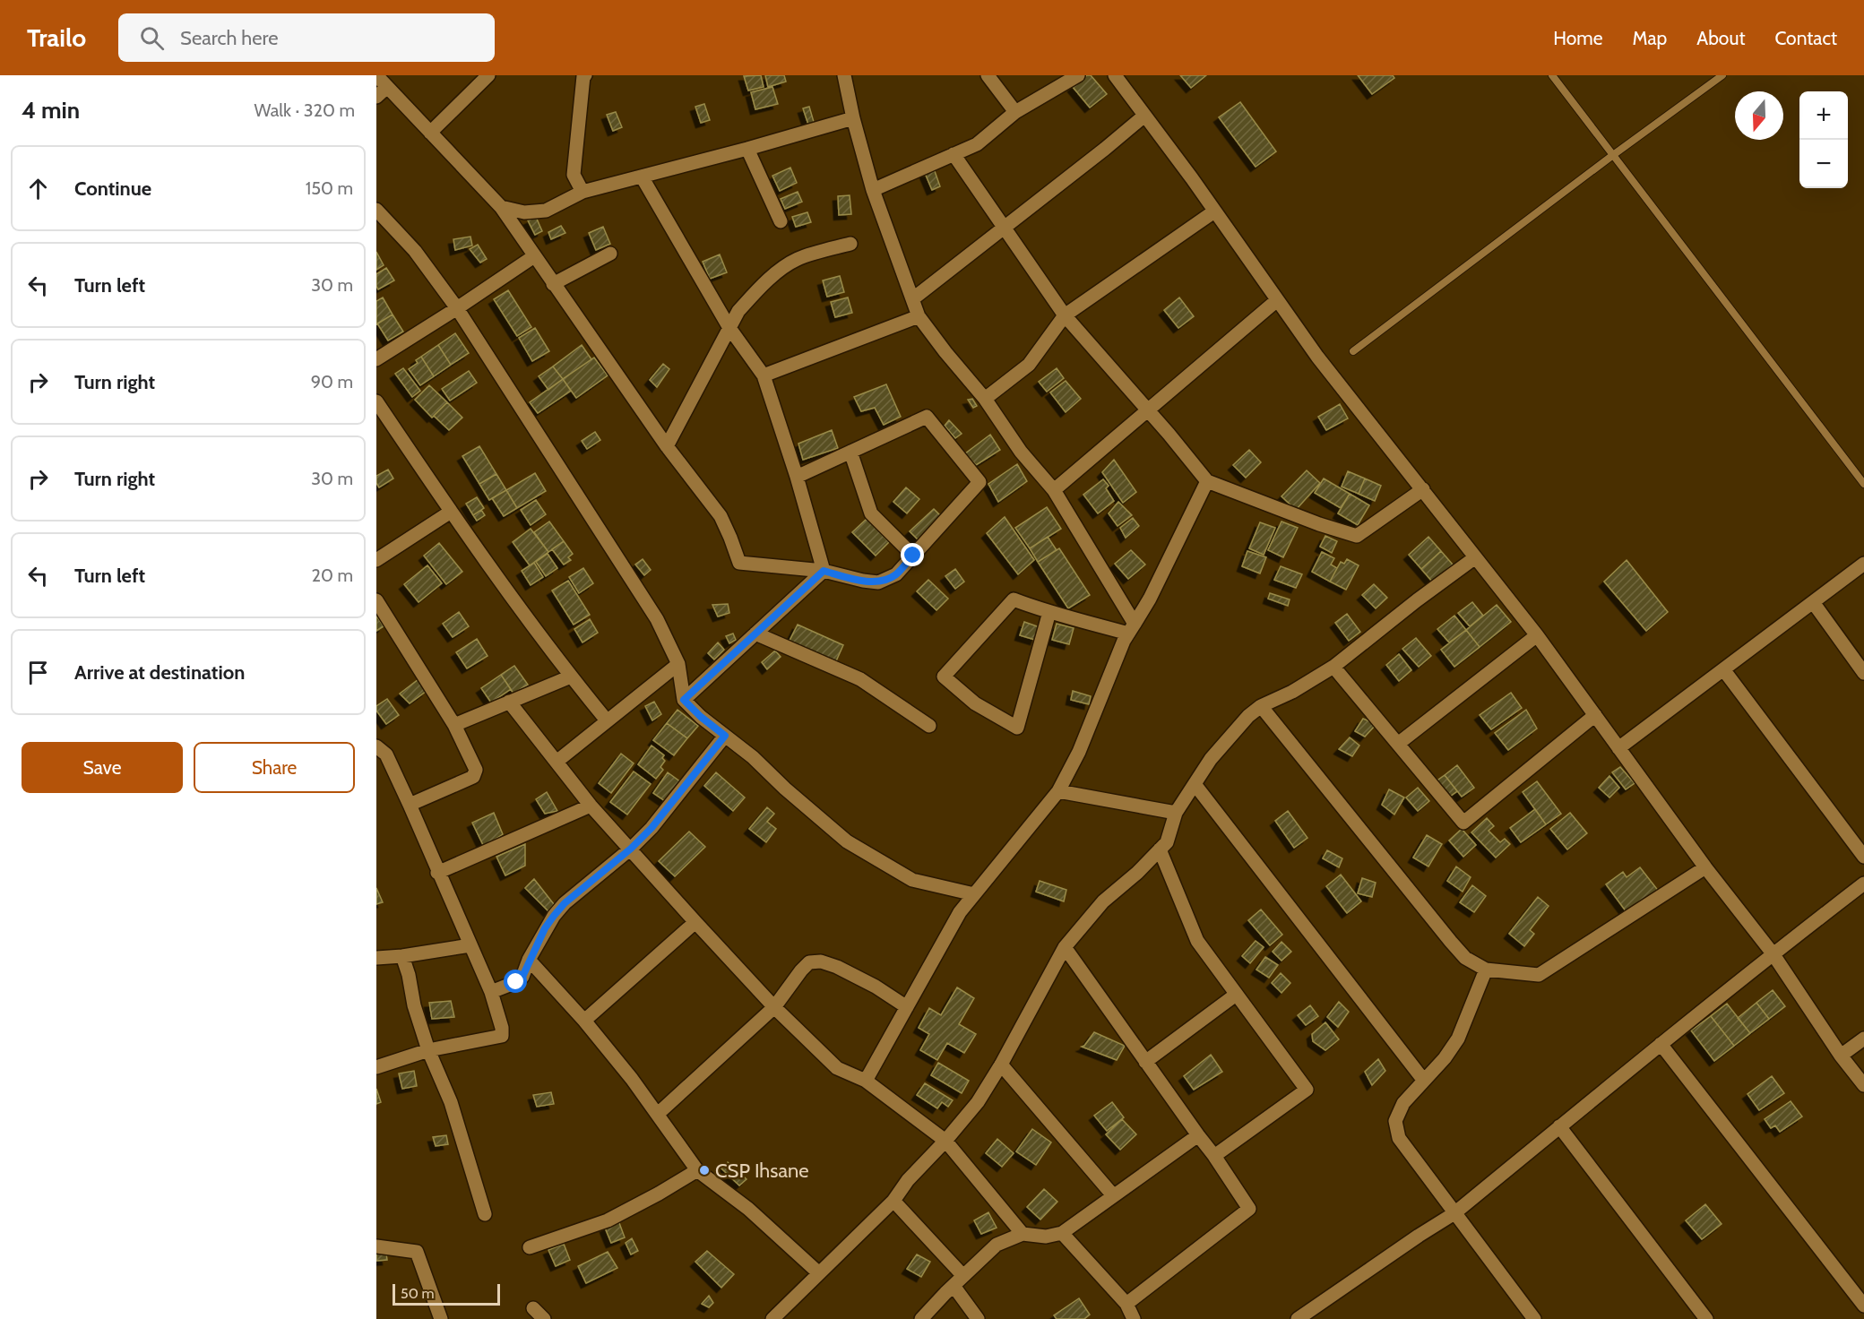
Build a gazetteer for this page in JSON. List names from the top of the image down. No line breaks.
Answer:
{"places":["CSP Ihsane"],"scale_bar":"50 m","north":"bottom","page":{"header":"Trailo","search":"Search here","nav":["Home","Map","About","Contact"],"heading":["4 min","Walk · 320 m"],"map_buttons":["+","−"],"list":[["Continue","150 m"],["Turn left","30 m"],["Turn right","90 m"],["Turn right","30 m"],["Turn left","20 m"],"Arrive at destination"],"buttons":["Save","Share"],"scale":"50 m"}}
